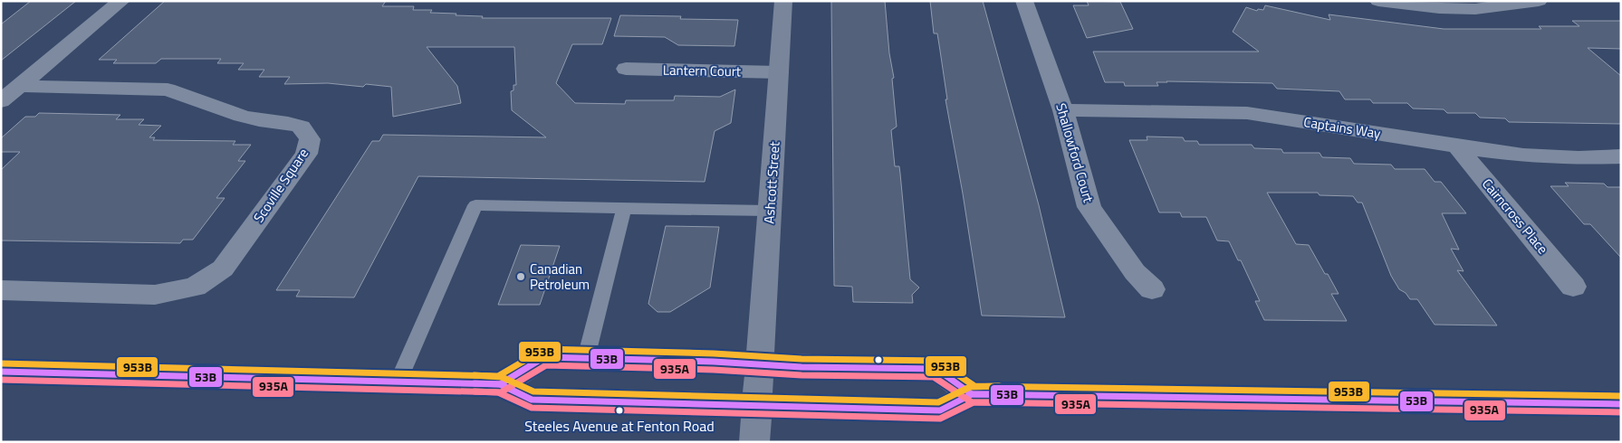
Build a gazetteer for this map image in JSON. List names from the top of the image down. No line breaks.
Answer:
{"streets":{"main road":["Ashcott Street"],"street":["Lantern Court","Captains Way","Shallowford Court","Scoville Square","Cairncross Place"]},"crossings":[["Lantern Court","Ashcott Street"],["Captains Way","Shallowford Court"],["Captains Way","Cairncross Place"]],"places":["Canadian Petroleum","Steeles Avenue at Fenton Road"],"lines":["transit line 953B","transit line 53B","transit line 935A"]}
